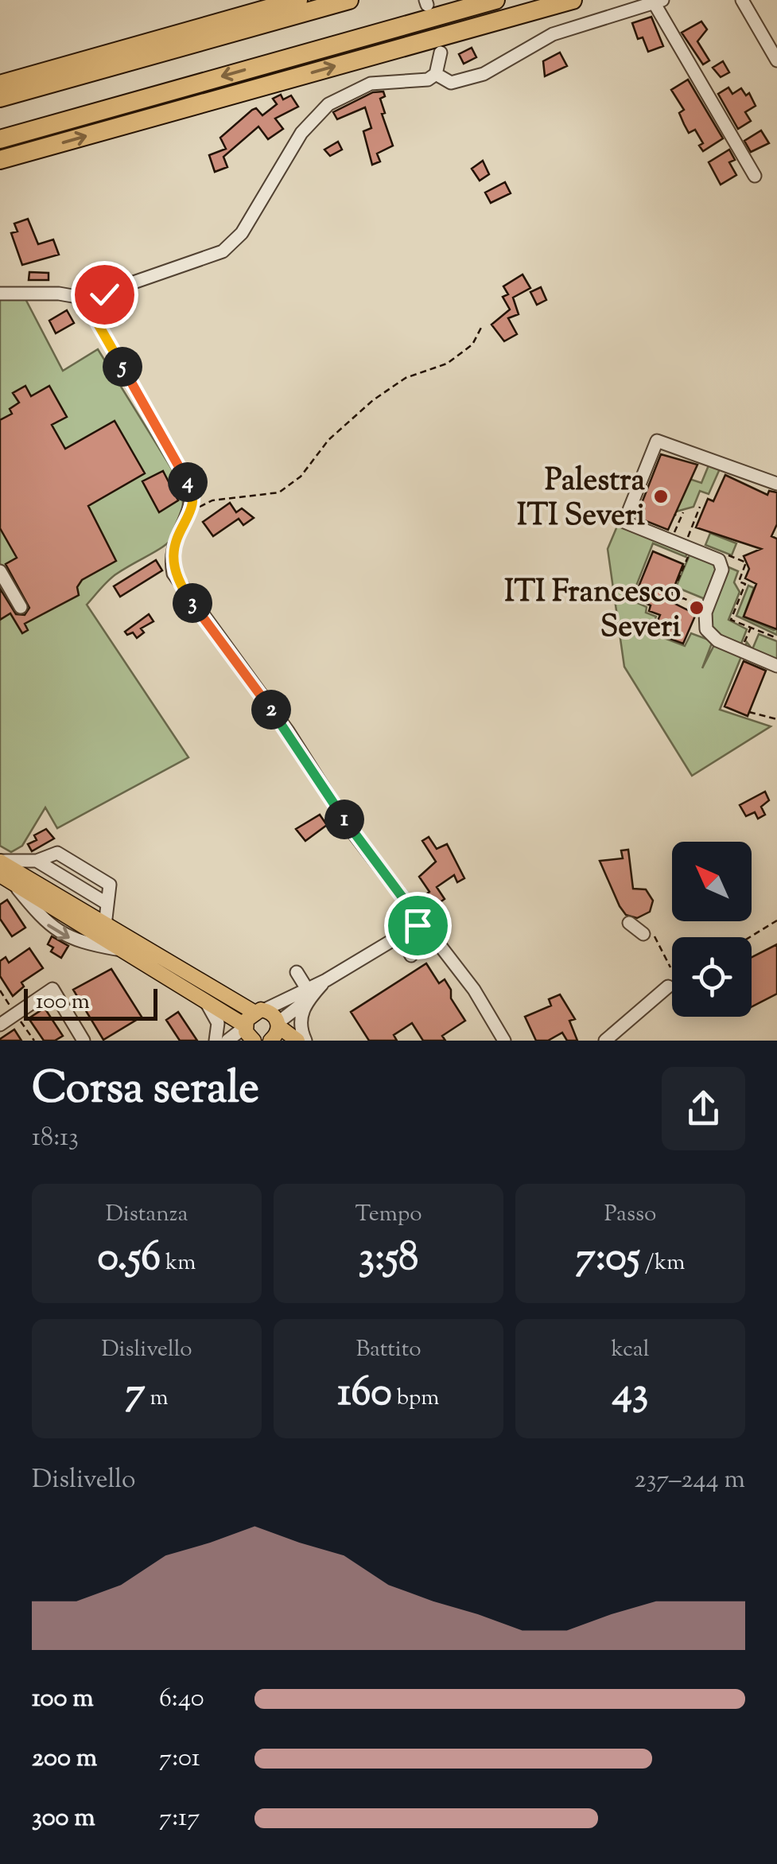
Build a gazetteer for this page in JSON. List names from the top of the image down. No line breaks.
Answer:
{"places":["Palestra ITI Severi","ITI Francesco Severi"],"scale_bar":"100 m","north":"top left","page":{"pins":["5","4","3","2","1"],"scale":"100 m","heading":["Corsa serale","18:13"],"stats":[["Distanza","0.56 km"],["Tempo","3:58"],["Passo","7:05 /km"],["Dislivello","7 m"],["Battito","160 bpm"],["kcal","43"]],"chart":["Dislivello","237–244 m"],"list":[{"name":"100 m","note":"6:40"},{"name":"200 m","note":"7:01"},{"name":"300 m","note":"7:17"}]}}
